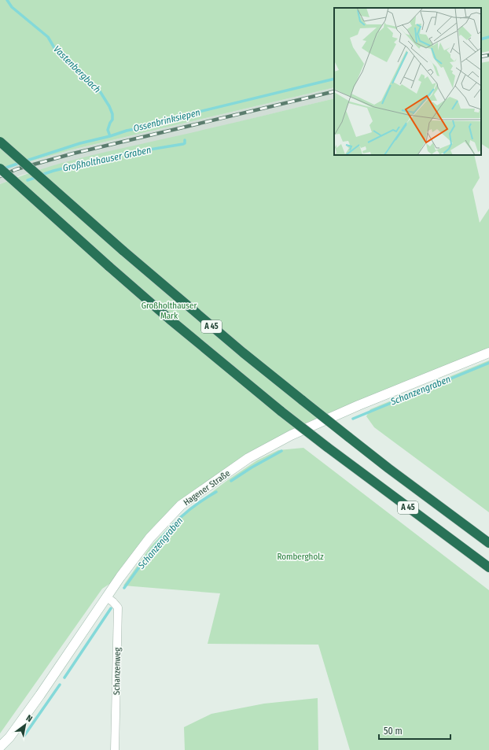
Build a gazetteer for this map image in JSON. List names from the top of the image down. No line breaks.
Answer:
{"streets":{"highway":["A 45"],"main road":["Hagener Straße"],"street":["Schanzenweg"]},"crossings":[["Hagener Straße","Schanzenweg"]],"water":["Vastenbergbach","Ossenbrinksiepen","Großholthauser Graben","Schanzengraben"],"parks":["Großholthauser Mark","Rombergholz"],"scale_bar":"50 m","north":"top right"}
